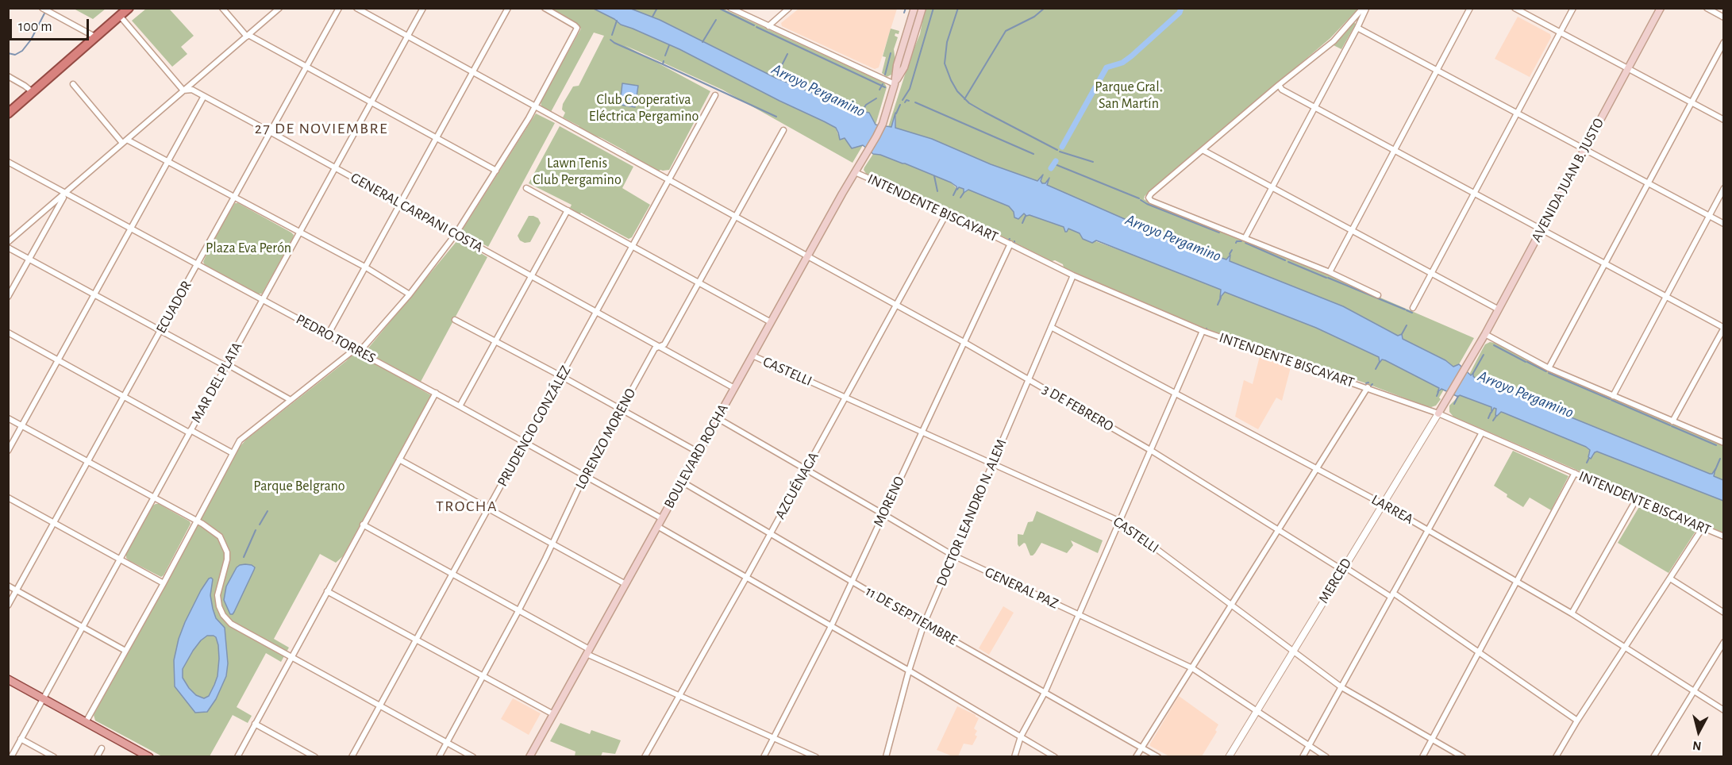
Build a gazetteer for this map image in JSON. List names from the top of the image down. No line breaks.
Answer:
{"streets":{"main road":["AVENIDA JUAN B. JUSTO","BOULEVARD ROCHA","MERCED"],"street":["INTENDENTE BISCAYART","GENERAL CARPANI COSTA","ECUADOR","PEDRO TORRES","CASTELLI","MAR DEL PLATA","3 DE FEBRERO","PRUDENCIO GONZÁLEZ","LORENZO MORENO","AZCUÉNAGA","MORENO","LARREA","DOCTOR LEANDRO N. ALEM","GENERAL PAZ","11 DE SEPTIEMBRE"]},"crossings":[["AVENIDA JUAN B. JUSTO","MERCED"],["INTENDENTE BISCAYART","BOULEVARD ROCHA"],["INTENDENTE BISCAYART","AZCUÉNAGA"],["INTENDENTE BISCAYART","MORENO"],["INTENDENTE BISCAYART","DOCTOR LEANDRO N. ALEM"],["INTENDENTE BISCAYART","MERCED"],["GENERAL CARPANI COSTA","ECUADOR"],["GENERAL CARPANI COSTA","MAR DEL PLATA"],["GENERAL CARPANI COSTA","PRUDENCIO GONZÁLEZ"],["GENERAL CARPANI COSTA","LORENZO MORENO"],["GENERAL CARPANI COSTA","BOULEVARD ROCHA"],["ECUADOR","PEDRO TORRES"],["PEDRO TORRES","MAR DEL PLATA"],["PEDRO TORRES","PRUDENCIO GONZÁLEZ"],["PEDRO TORRES","LORENZO MORENO"],["PEDRO TORRES","BOULEVARD ROCHA"],["CASTELLI","BOULEVARD ROCHA"],["CASTELLI","AZCUÉNAGA"],["CASTELLI","MORENO"],["CASTELLI","DOCTOR LEANDRO N. ALEM"],["CASTELLI","MERCED"],["MAR DEL PLATA","3 DE FEBRERO"],["3 DE FEBRERO","PRUDENCIO GONZÁLEZ"],["3 DE FEBRERO","LORENZO MORENO"],["3 DE FEBRERO","BOULEVARD ROCHA"],["3 DE FEBRERO","AZCUÉNAGA"],["3 DE FEBRERO","MORENO"],["3 DE FEBRERO","DOCTOR LEANDRO N. ALEM"],["3 DE FEBRERO","MERCED"],["BOULEVARD ROCHA","GENERAL PAZ"],["BOULEVARD ROCHA","11 DE SEPTIEMBRE"],["AZCUÉNAGA","GENERAL PAZ"],["AZCUÉNAGA","11 DE SEPTIEMBRE"],["MORENO","GENERAL PAZ"],["MORENO","11 DE SEPTIEMBRE"],["LARREA","DOCTOR LEANDRO N. ALEM"],["LARREA","MERCED"],["DOCTOR LEANDRO N. ALEM","GENERAL PAZ"],["DOCTOR LEANDRO N. ALEM","11 DE SEPTIEMBRE"],["MERCED","GENERAL PAZ"]],"districts":["27 DE NOVIEMBRE","TROCHA"],"water":["Arroyo Pergamino"],"parks":["Parque Gral. San Martín","Club Cooperativa Eléctrica Pergamino","Lawn Tenis Club Pergamino","Plaza Eva Perón","Parque Belgrano"],"scale_bar":"100 m","north":"bottom"}
